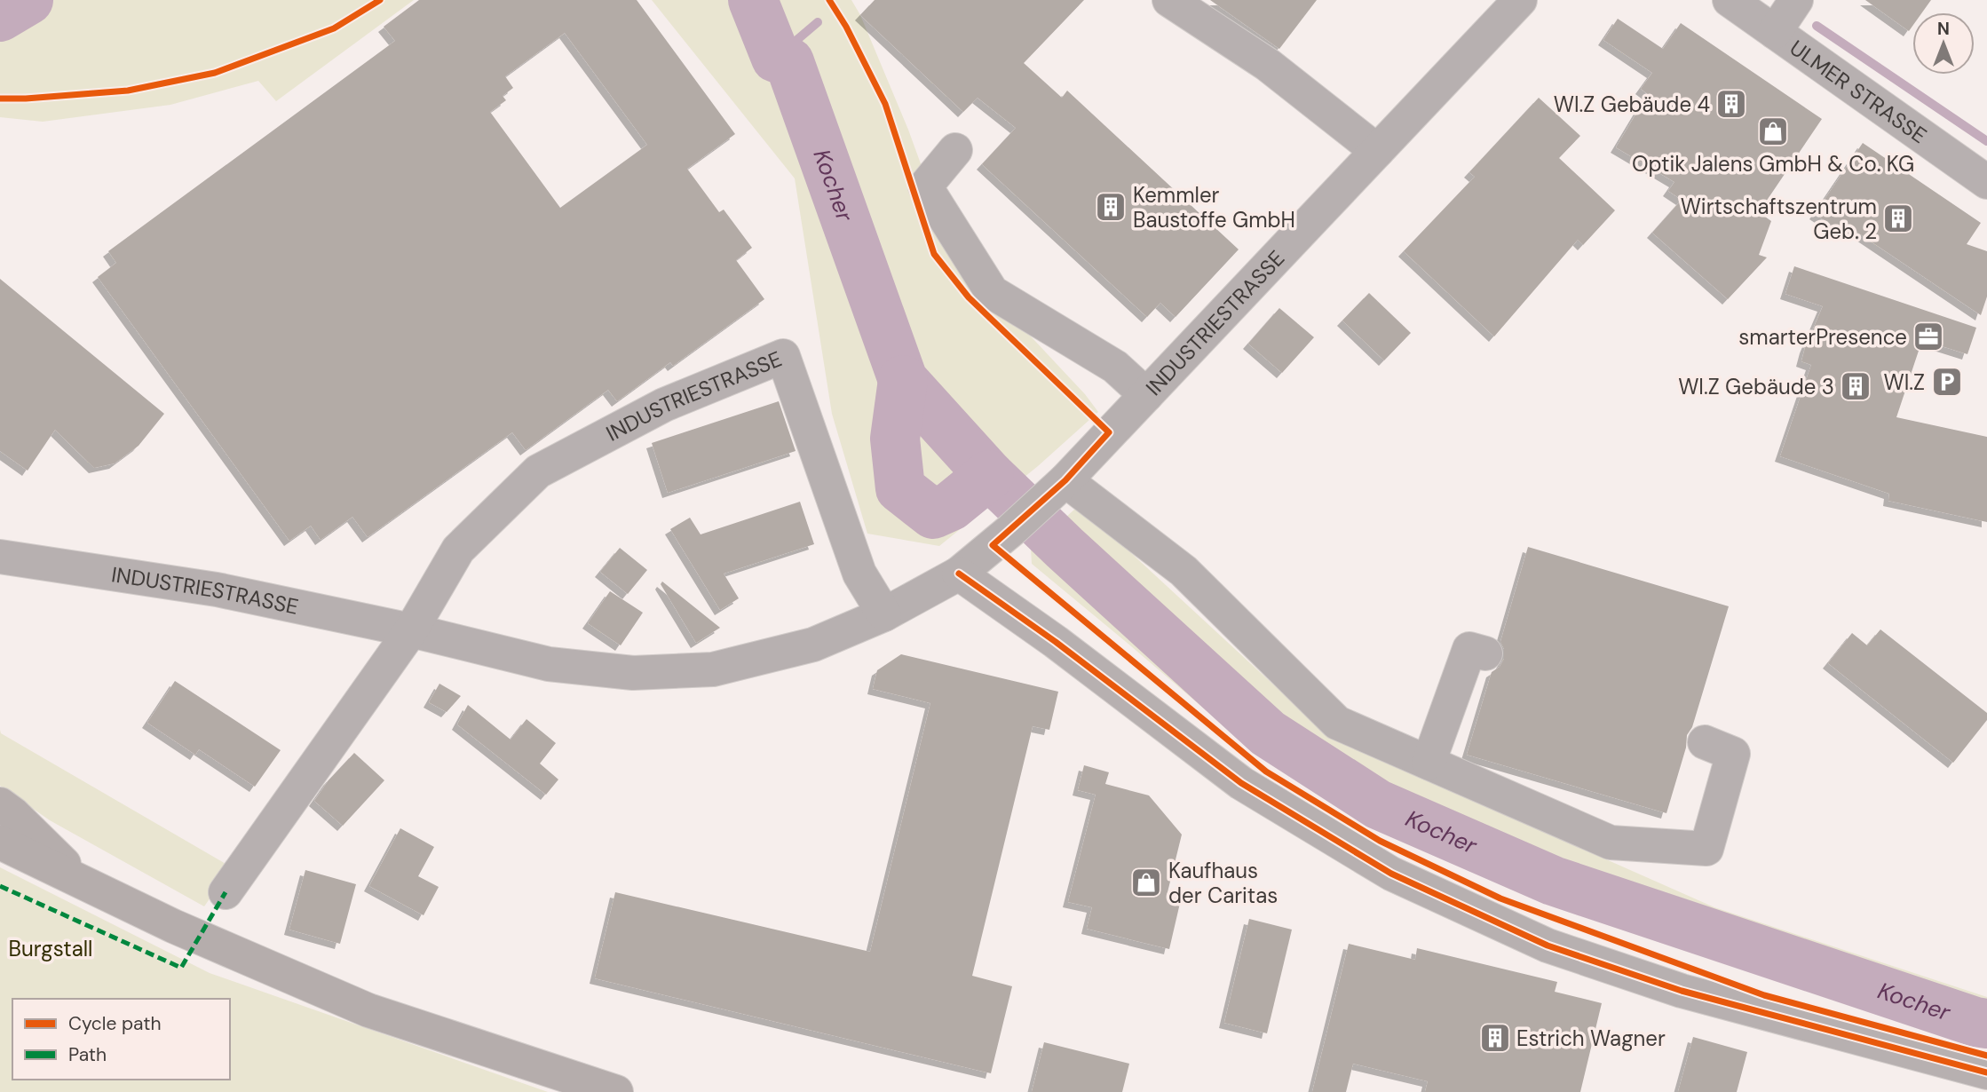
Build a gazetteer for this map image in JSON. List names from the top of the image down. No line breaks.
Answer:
{"streets":{"street":["ULMER STRASSE","INDUSTRIESTRASSE"]},"water":["Kocher"],"parks":["Burgstall"],"places":{"building":["WI.Z Gebäude 4","Kemmler Baustoffe GmbH","Wirtschaftszentrum Geb. 2","WI.Z Gebäude 3","Estrich Wagner"],"shop":["Optik Jalens GmbH & Co. KG","Kaufhaus der Caritas"],"office":["smarterPresence"],"parking":["WI.Z"]},"legend":["Cycle path","Path"],"north":"top"}
